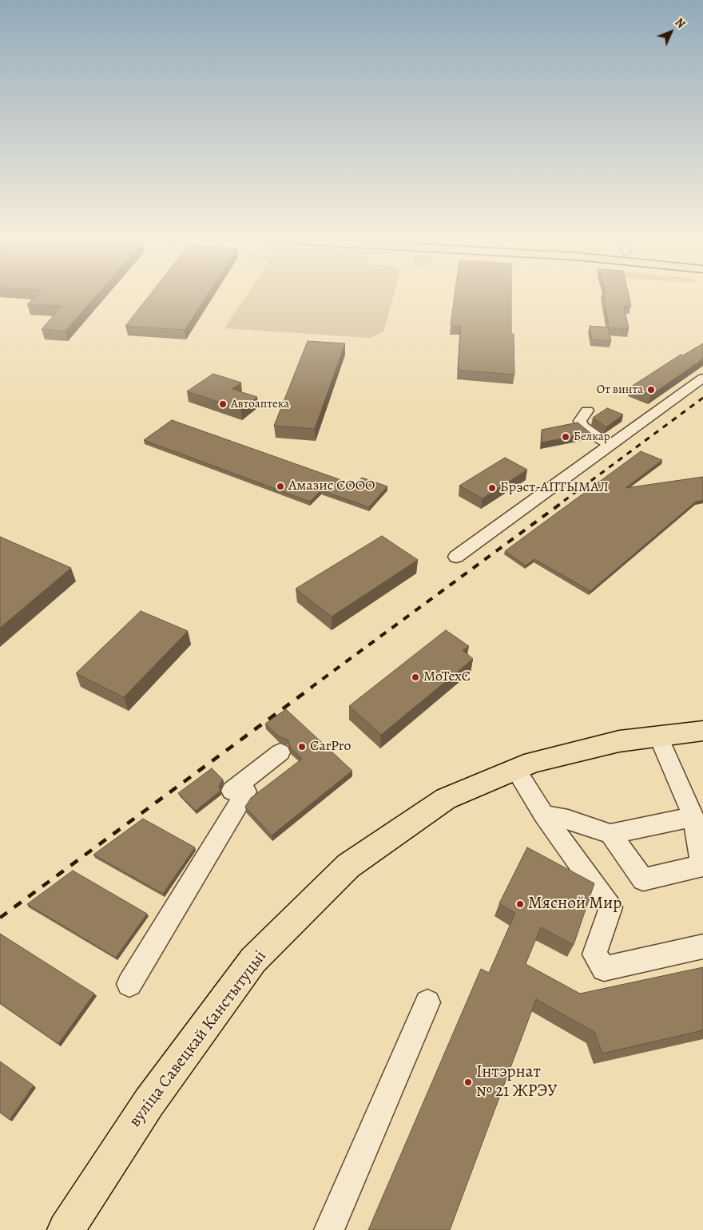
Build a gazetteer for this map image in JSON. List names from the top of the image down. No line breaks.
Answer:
{"streets":{"main road":["вуліца Савецкай Канстытуцыі"]},"places":["От винта","Автоаптека","Белкар","Амазис СООО","Брэст-АПТЫМАЛ","MoTexC","CarPro","Мясной Мир","Інтэрнат № 21 ЖРЭУ"],"north":"top right"}
